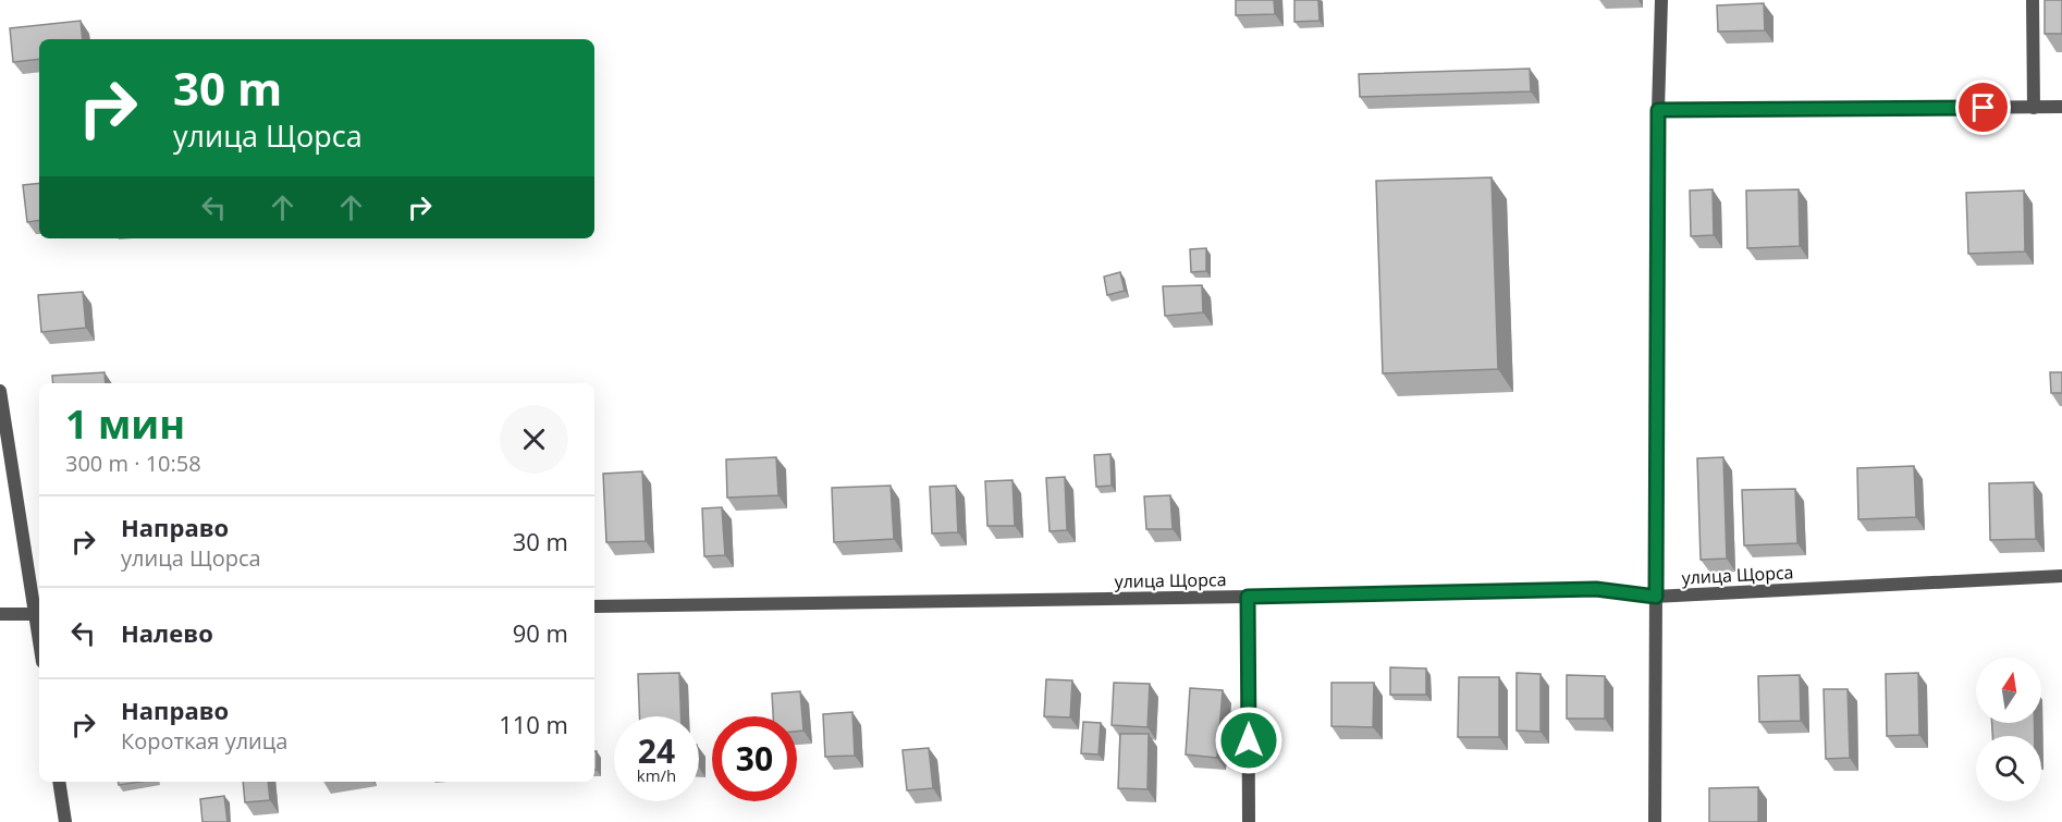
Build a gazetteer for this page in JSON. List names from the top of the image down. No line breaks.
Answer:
{"streets":{"street":["улица Щорса"]},"north":"top","page":{"turn":["30 m","улица Щорса"],"heading":["1 мин","300 m · 10:58"],"list":[{"name":"Направо","note":"улица Щорса","value":"30 m"},{"name":"Налево","value":"90 m"},{"name":"Направо","note":"Короткая улица","value":"110 m"}],"speed":"24 km/h","limit":"30"}}
